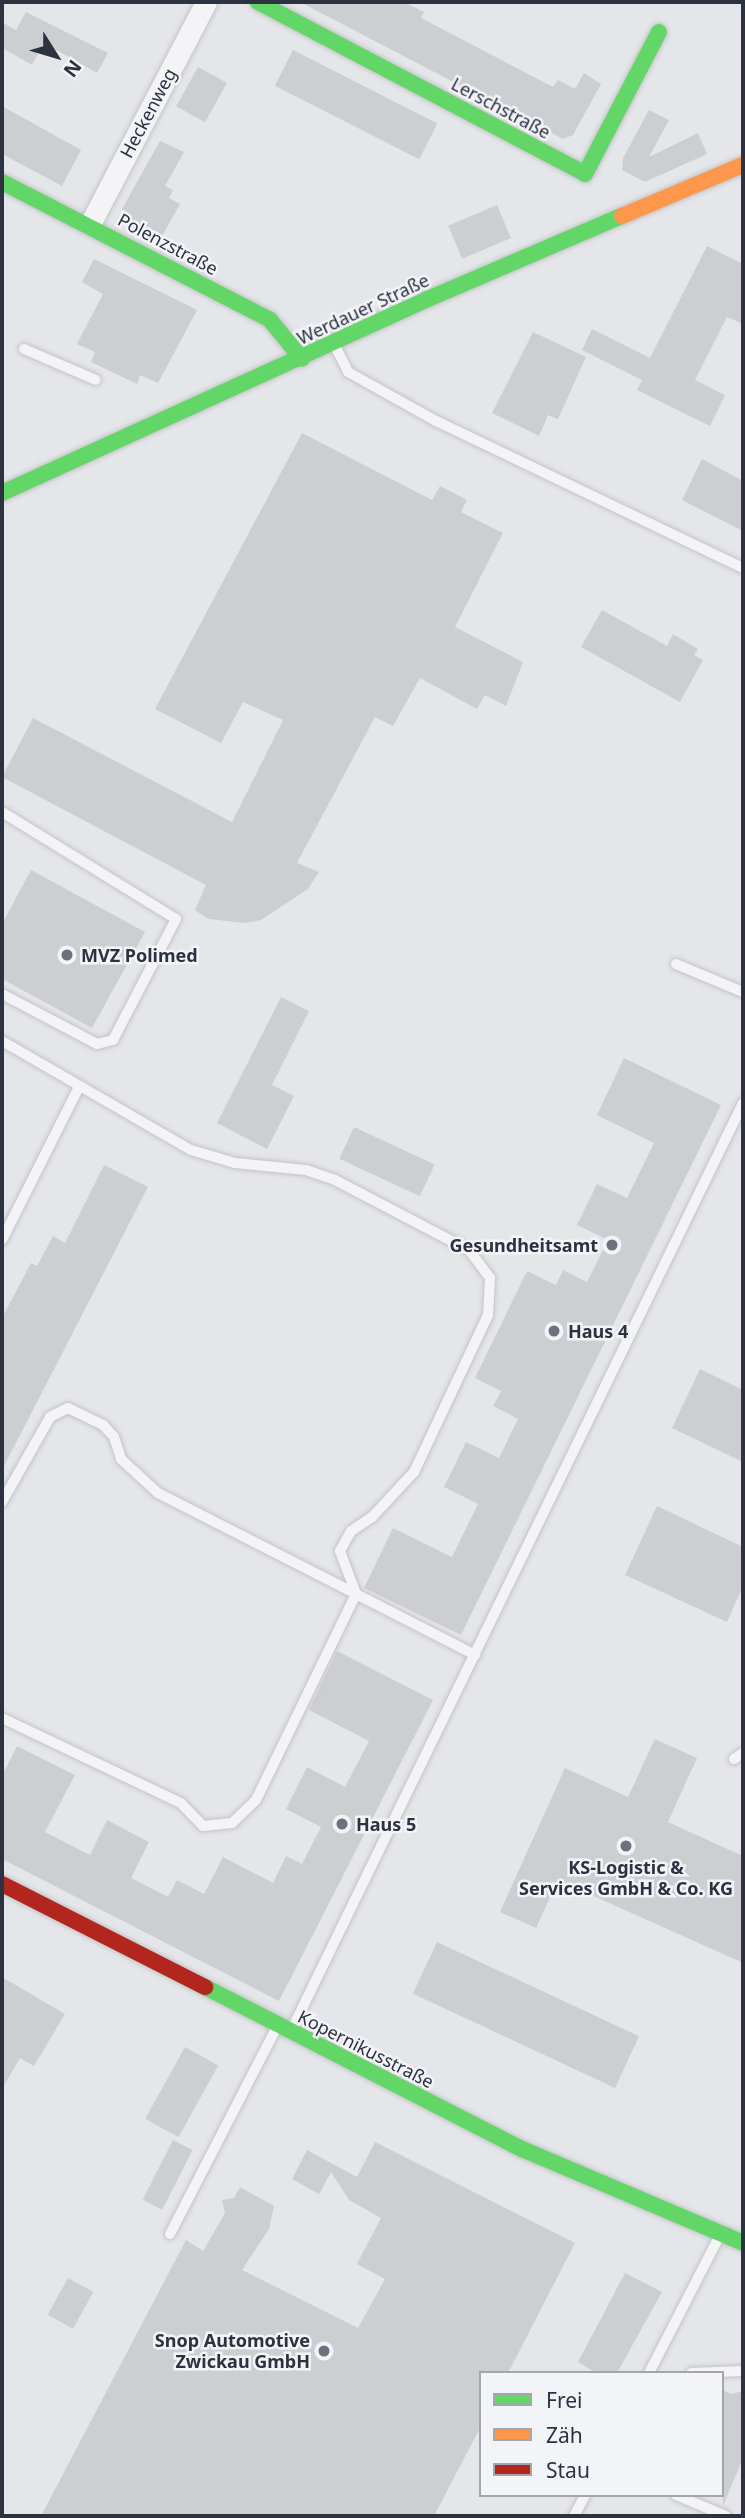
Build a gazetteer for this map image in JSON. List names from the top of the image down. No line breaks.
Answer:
{"streets":{"street":["Lerschstraße","Heckenweg","Polenzstraße","Werdauer Straße","Kopernikusstraße"]},"crossings":[["Heckenweg","Polenzstraße"],["Polenzstraße","Werdauer Straße"]],"places":["MVZ Polimed","Gesundheitsamt","Haus 4","Haus 5","KS-Logistic & Services GmbH & Co. KG","Snop Automotive Zwickau GmbH"],"legend":["Frei","Zäh","Stau"],"north":"bottom right"}
